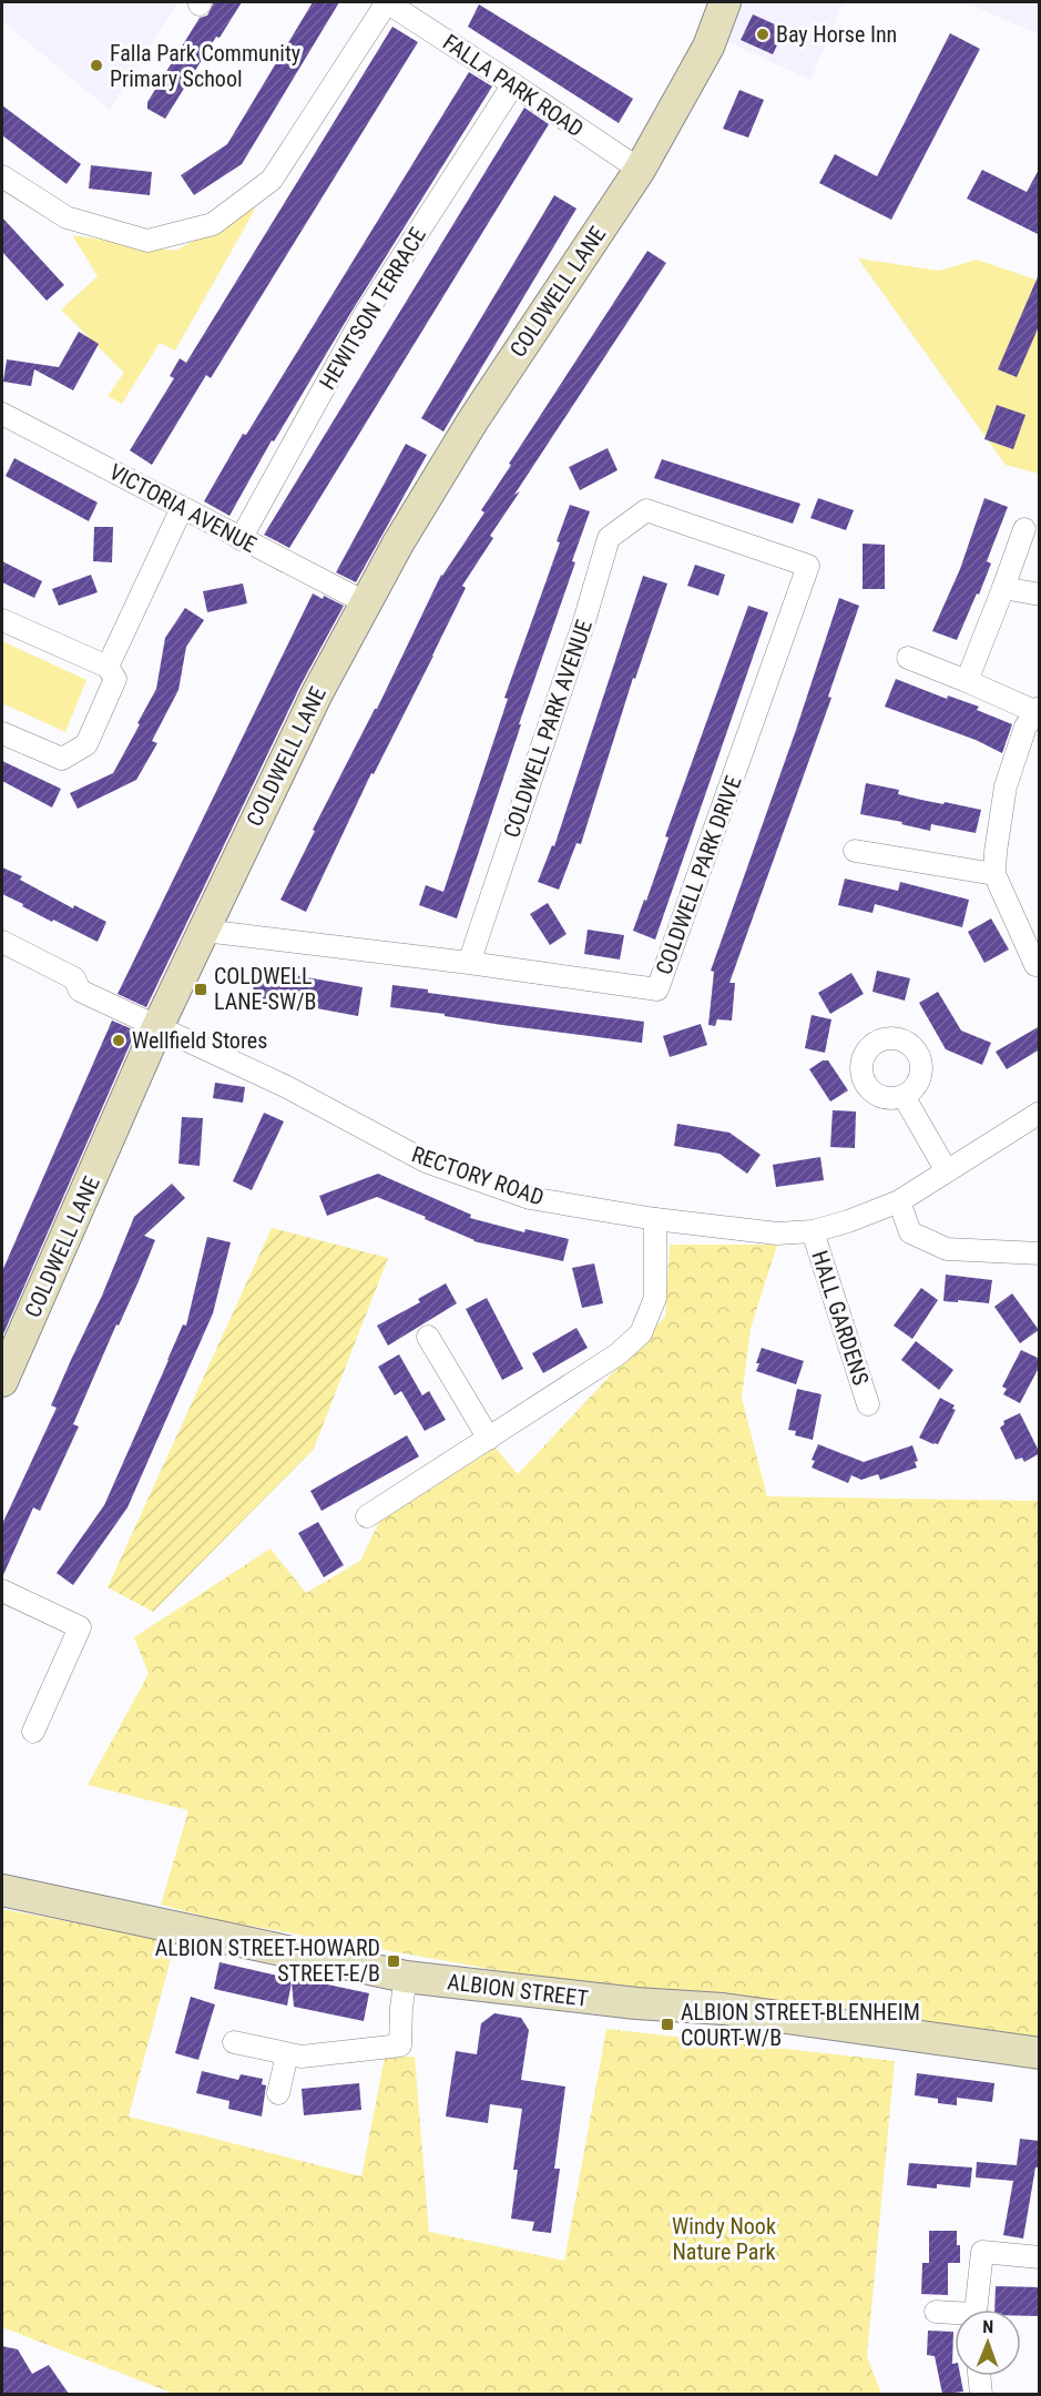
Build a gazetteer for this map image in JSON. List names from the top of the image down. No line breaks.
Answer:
{"streets":{"street":["FALLA PARK ROAD","COLDWELL LANE","HEWITSON TERRACE","VICTORIA AVENUE","COLDWELL PARK AVENUE","COLDWELL PARK DRIVE","RECTORY ROAD","HALL GARDENS","ALBION STREET"]},"crossings":[["FALLA PARK ROAD","COLDWELL LANE"],["FALLA PARK ROAD","HEWITSON TERRACE"],["COLDWELL LANE","VICTORIA AVENUE"],["COLDWELL LANE","COLDWELL PARK DRIVE"],["COLDWELL LANE","RECTORY ROAD"],["HEWITSON TERRACE","VICTORIA AVENUE"],["COLDWELL PARK AVENUE","COLDWELL PARK DRIVE"],["RECTORY ROAD","HALL GARDENS"]],"parks":["Windy Nook Nature Park"],"places":{"other":["Bay Horse Inn","Falla Park Community Primary School","Wellfield Stores"],"transit":["COLDWELL LANE-SW/B","ALBION STREET-HOWARD STREET-E/B","ALBION STREET-BLENHEIM COURT-W/B"]},"north":"top"}
